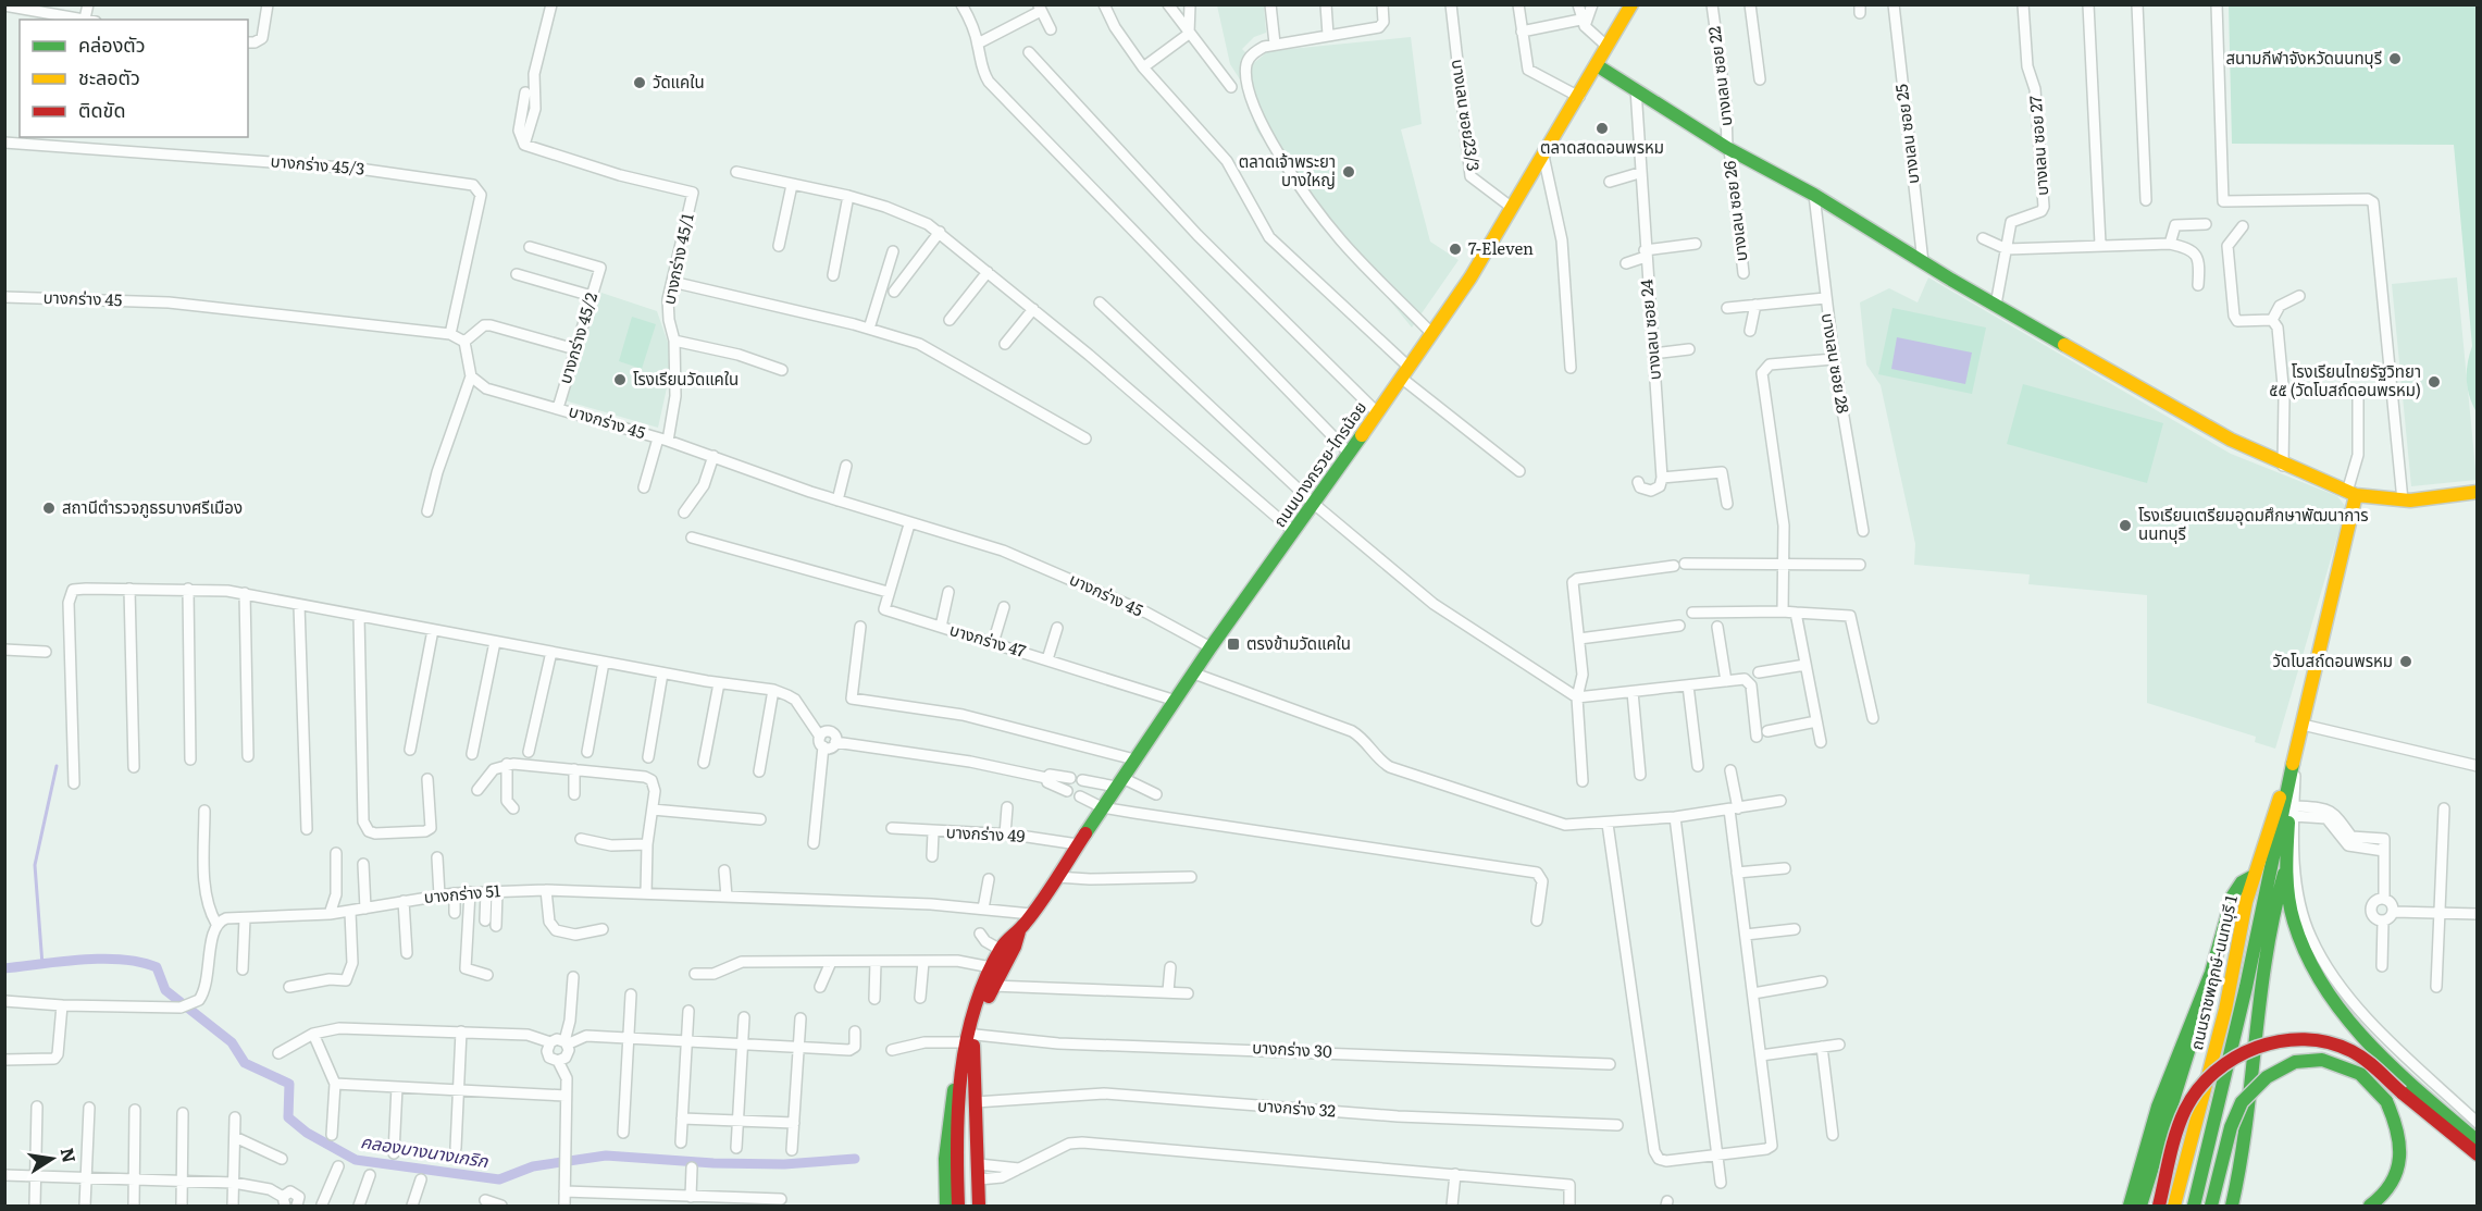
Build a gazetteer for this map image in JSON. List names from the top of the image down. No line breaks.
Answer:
{"streets":{"main road":["ถนนบางกรวย-ไทรน้อย","ถนนราชพฤกษ์-นนทบุรี 1"],"street":["บางเลน ซอย 22","บางเลน ซอย23/3","บางเลน ซอย 25","บางเลน ซอย 27","บางกร่าง 45/3","บางเลน ซอย 26","บางกร่าง 45/1","บางกร่าง 45","บางเลน ซอย 24","บางกร่าง 45/2","บางเลน ซอย 28","บางกร่าง 47","บางกร่าง 49","บางกร่าง 51","บางกร่าง 30","บางกร่าง 32"]},"crossings":[["บางเลน ซอย 22","บางเลน ซอย 26"],["บางเลน ซอย23/3","ถนนบางกรวย-ไทรน้อย"],["บางกร่าง 45/3","บางกร่าง 45"],["บางกร่าง 45/1","บางกร่าง 45"],["บางกร่าง 45","บางกร่าง 45/2"],["บางกร่าง 45","ถนนบางกรวย-ไทรน้อย"],["ถนนบางกรวย-ไทรน้อย","บางกร่าง 47"],["ถนนบางกรวย-ไทรน้อย","บางกร่าง 49"],["ถนนบางกรวย-ไทรน้อย","บางกร่าง 51"],["ถนนบางกรวย-ไทรน้อย","บางกร่าง 30"]],"water":["คลองบางนางเกริก"],"places":{"other":["สนามกีฬาจังหวัดนนทบุรี","วัดแคใน","ตลาดสดดอนพรหม","ตลาดเจ้าพระยา บางใหญ่","7-Eleven","โรงเรียนวัดแคใน","โรงเรียนไทยรัฐวิทยา ๕๕ (วัดโบสถ์ดอนพรหม)","สถานีตำรวจภูธรบางศรีเมือง","โรงเรียนเตรียมอุดมศึกษาพัฒนาการ นนทบุรี","วัดโบสถ์ดอนพรหม"],"transit":["ตรงข้ามวัดแคใน"]},"legend":["คล่องตัว","ชะลอตัว","ติดขัด"],"north":"right"}
